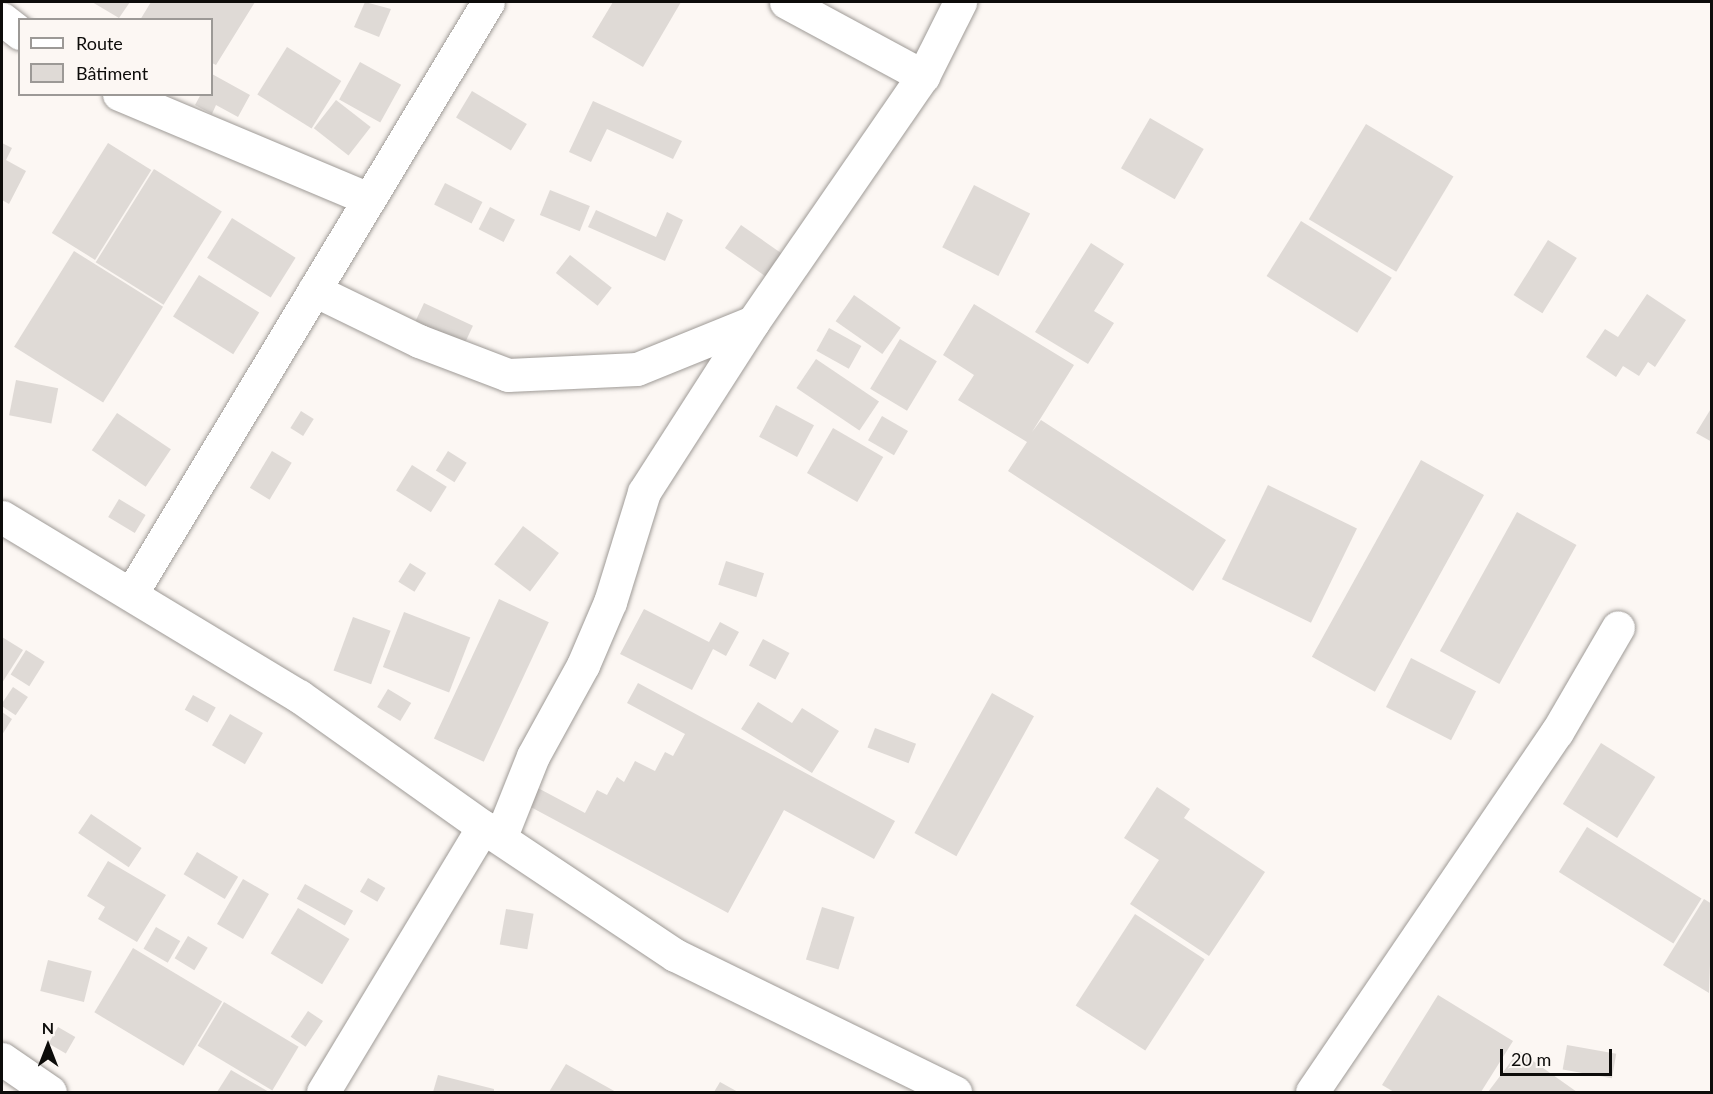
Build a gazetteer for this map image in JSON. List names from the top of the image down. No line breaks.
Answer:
{"legend":["Route","Bâtiment"],"scale_bar":"20 m","north":"top"}
